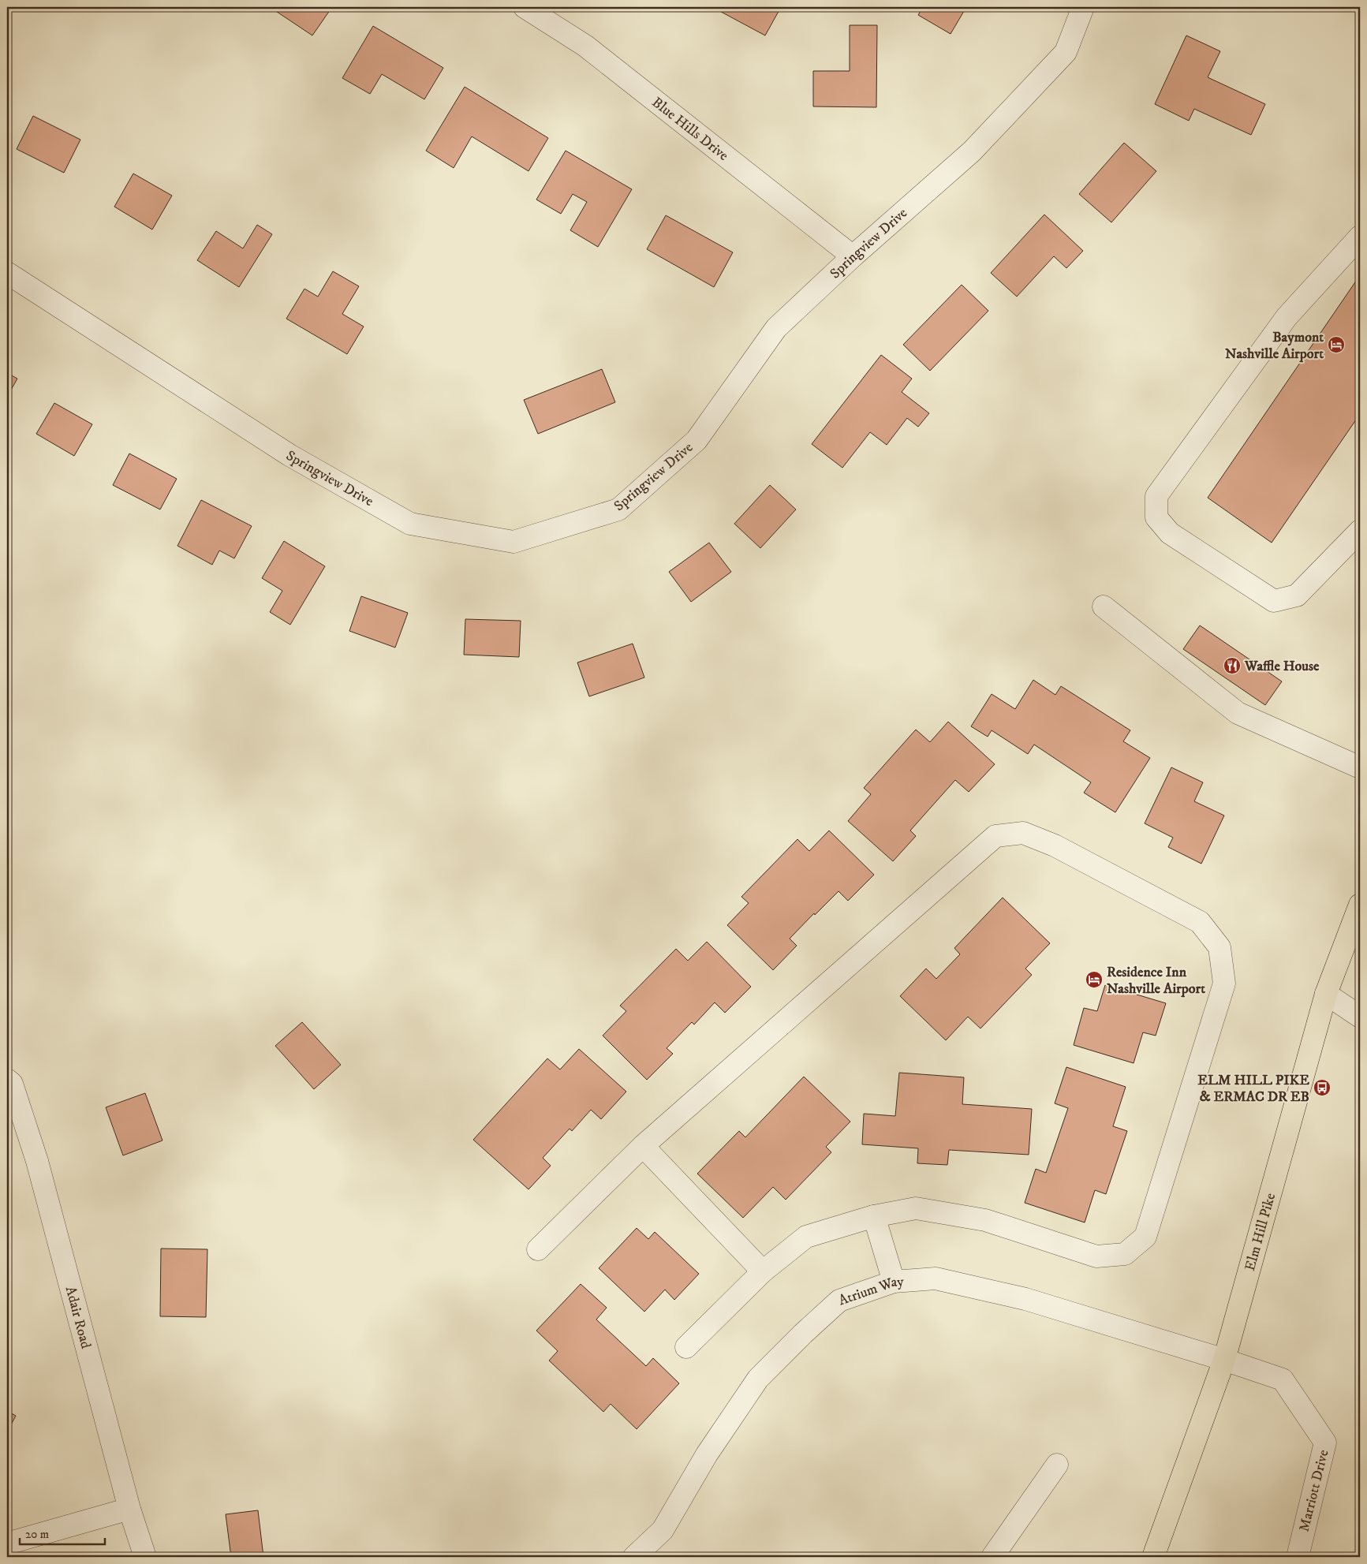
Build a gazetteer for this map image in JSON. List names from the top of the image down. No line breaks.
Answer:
{"streets":{"main road":["Elm Hill Pike"],"street":["Blue Hills Drive","Springview Drive","Atrium Way","Adair Road","Marriott Drive"]},"crossings":[["Blue Hills Drive","Springview Drive"],["Elm Hill Pike","Atrium Way"],["Elm Hill Pike","Marriott Drive"],["Atrium Way","Marriott Drive"]],"places":{"hotel":["Baymont Nashville Airport","Residence Inn Nashville Airport"],"restaurant":["Waffle House"],"bus stop":["ELM HILL PIKE & ERMAC DR EB"]},"scale_bar":"20 m"}
